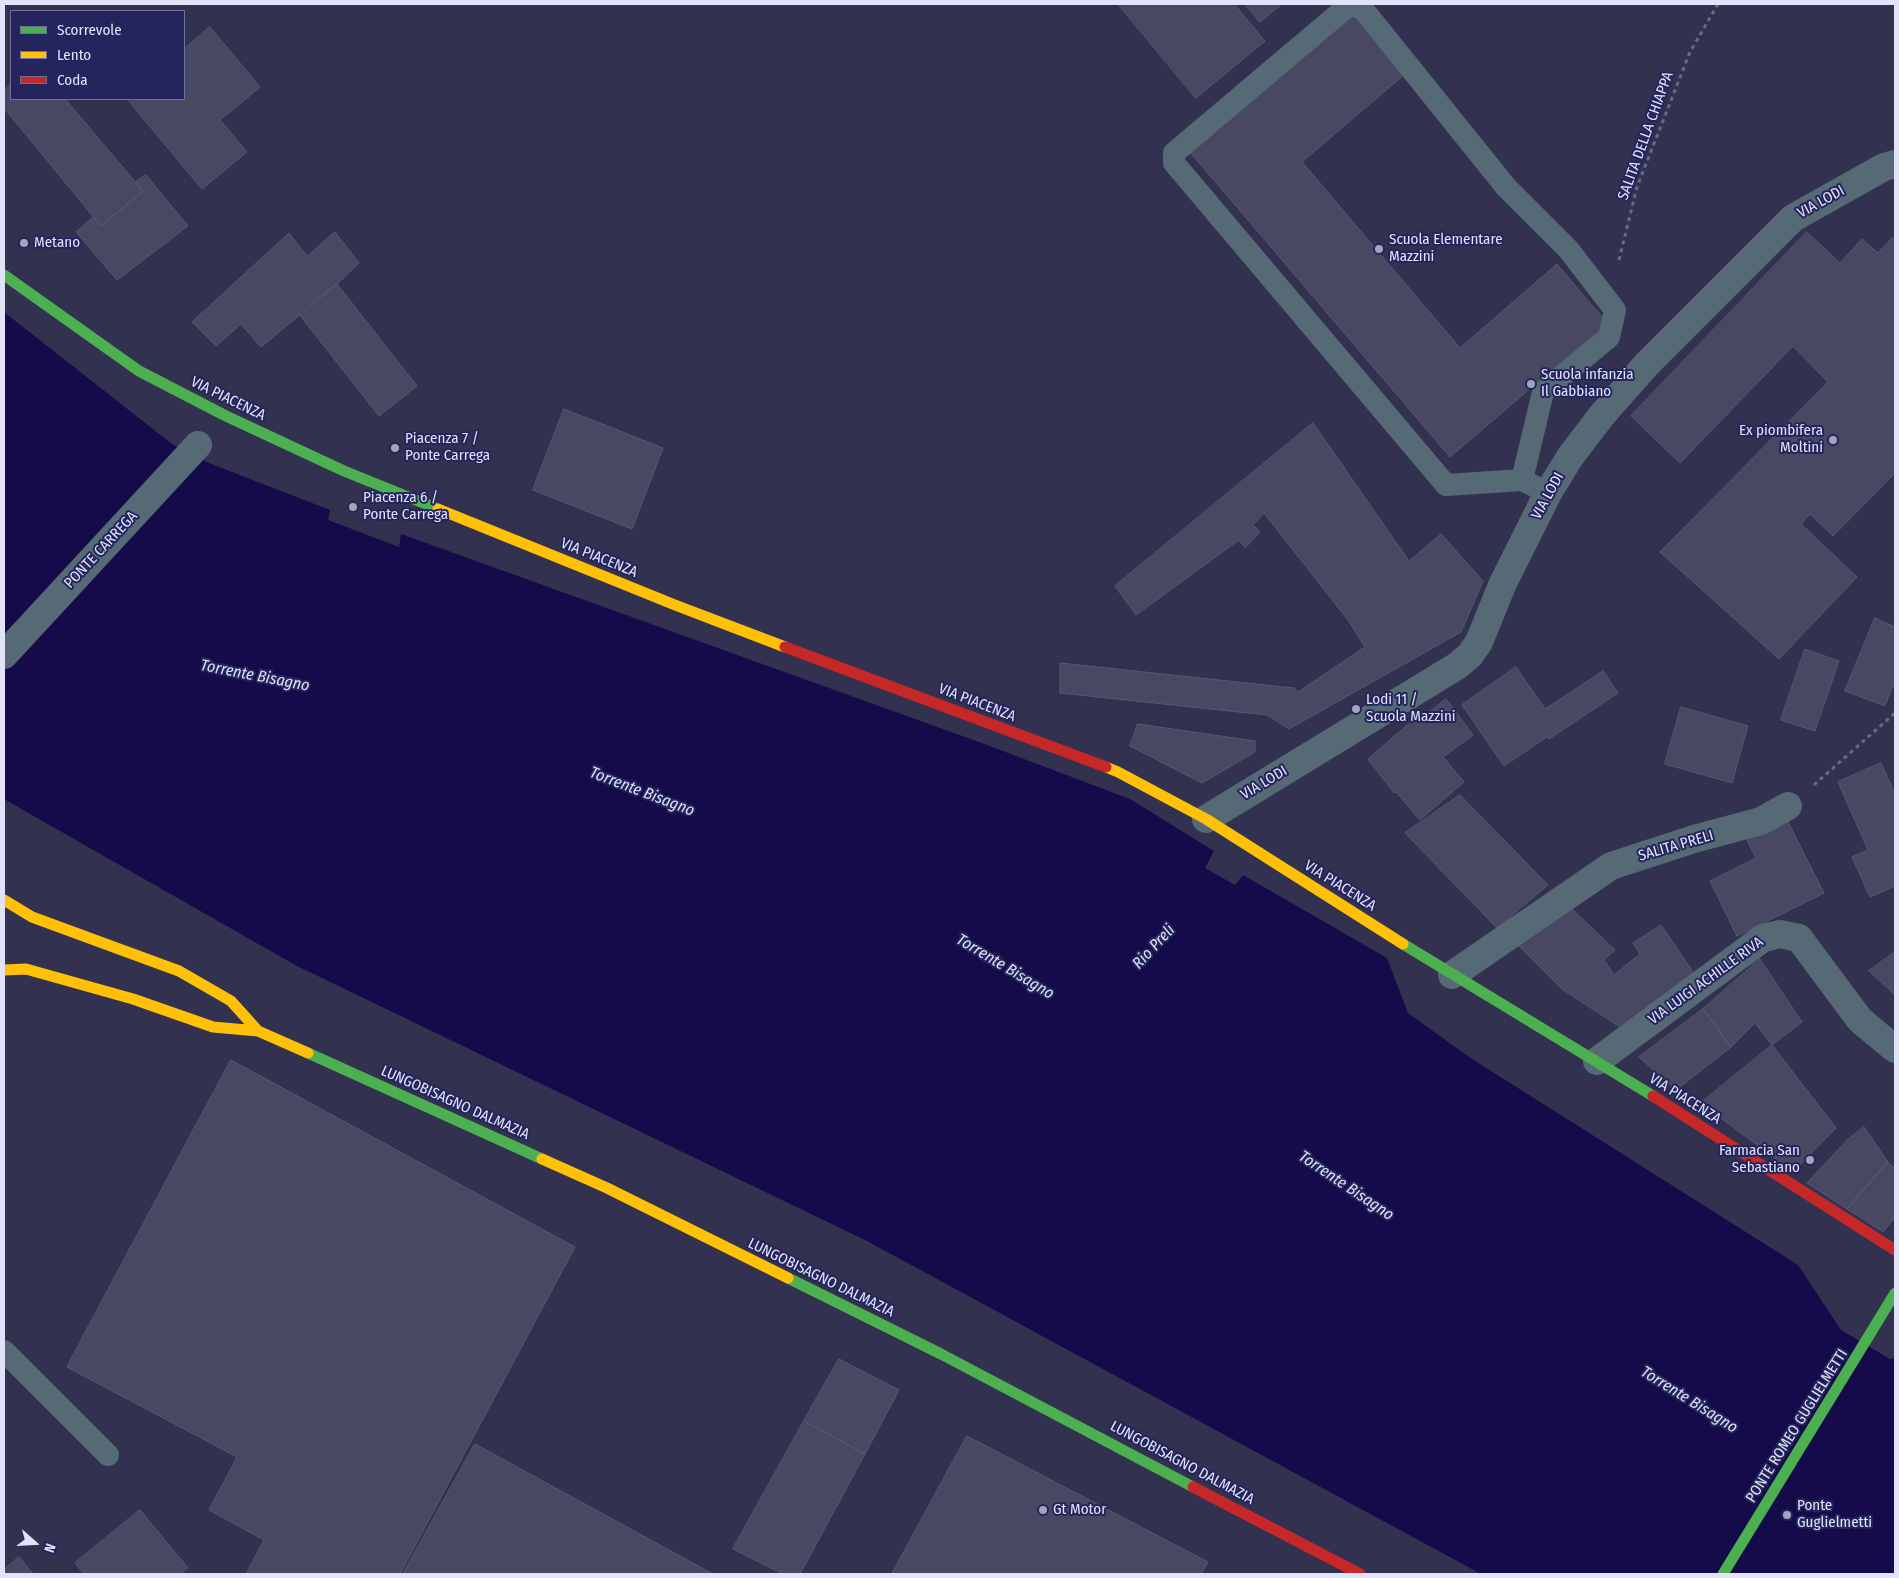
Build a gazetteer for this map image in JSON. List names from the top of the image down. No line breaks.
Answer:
{"streets":{"main road":["VIA PIACENZA","LUNGOBISAGNO DALMAZIA","PONTE ROMEO GUGLIELMETTI"],"street":["VIA LODI","PONTE CARREGA","SALITA PRELI","VIA LUIGI ACHILLE RIVA"],"path":["SALITA DELLA CHIAPPA"]},"crossings":[["VIA LODI","VIA PIACENZA"],["VIA PIACENZA","SALITA PRELI"],["VIA PIACENZA","VIA LUIGI ACHILLE RIVA"]],"water":["Torrente Bisagno","Rio Preli"],"places":["Metano","Scuola Elementare Mazzini","Scuola infanzia Il Gabbiano","Ex piombifera Moltini","Piacenza 7 / Ponte Carrega","Piacenza 6 / Ponte Carrega","Lodi 11 / Scuola Mazzini","Farmacia San Sebastiano","Gt Motor","Ponte Guglielmetti"],"legend":["Scorrevole","Lento","Coda"],"north":"right"}
